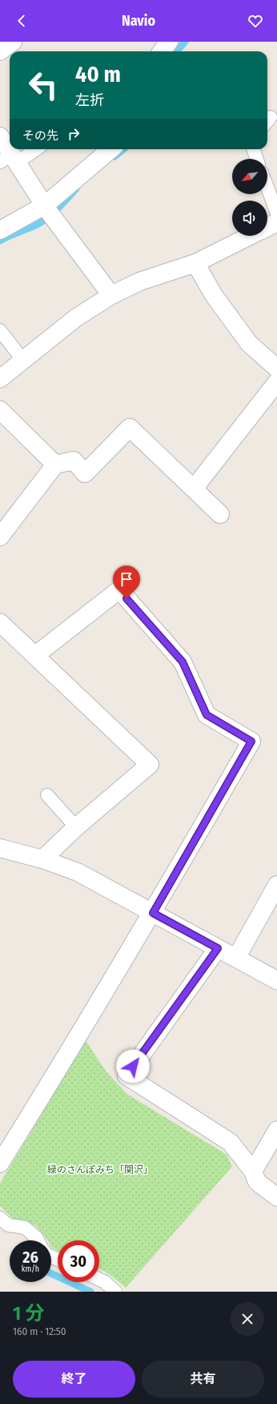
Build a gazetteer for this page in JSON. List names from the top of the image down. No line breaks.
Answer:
{"parks":["緑のさんぽみち「関沢」"],"north":"bottom left","page":{"header":"Navio","turn":["40 m","左折"],"then":"その先","speed":"26 km/h","limit":"30","heading":["1 分","160 m · 12:50"],"buttons":["終了","共有"]}}
